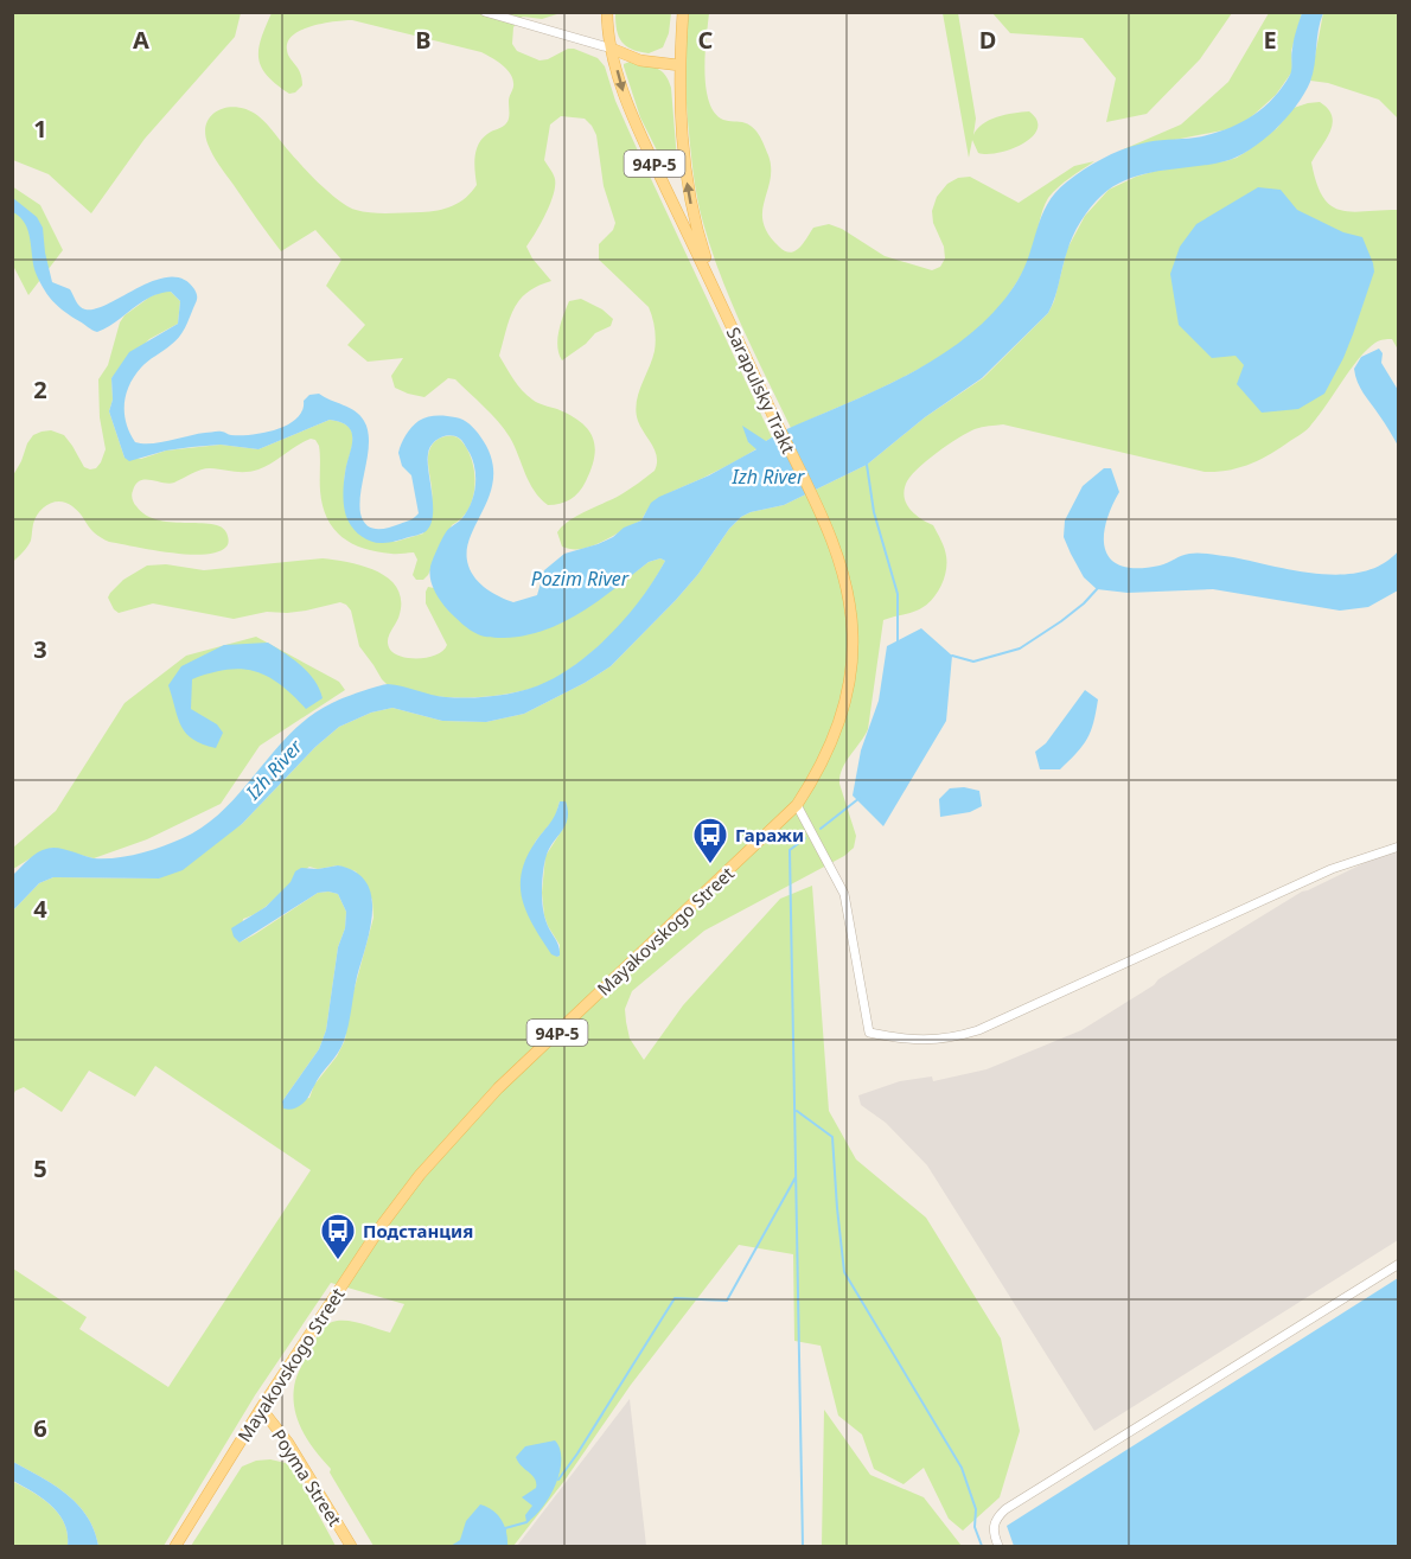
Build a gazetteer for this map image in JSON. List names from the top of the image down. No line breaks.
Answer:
{"streets":{"main road":["94Р-5","Sarapulsky Trakt","Mayakovskogo Street","Poyma Street"]},"crossings":[["Sarapulsky Trakt","Mayakovskogo Street"],["Mayakovskogo Street","Poyma Street"]],"water":["Izh River","Pozim River"],"places":{"bus stop":["Гаражи","Подстанция"]},"grid":{"columns":["A","B","C","D","E"],"rows":["1","2","3","4","5","6"]}}
